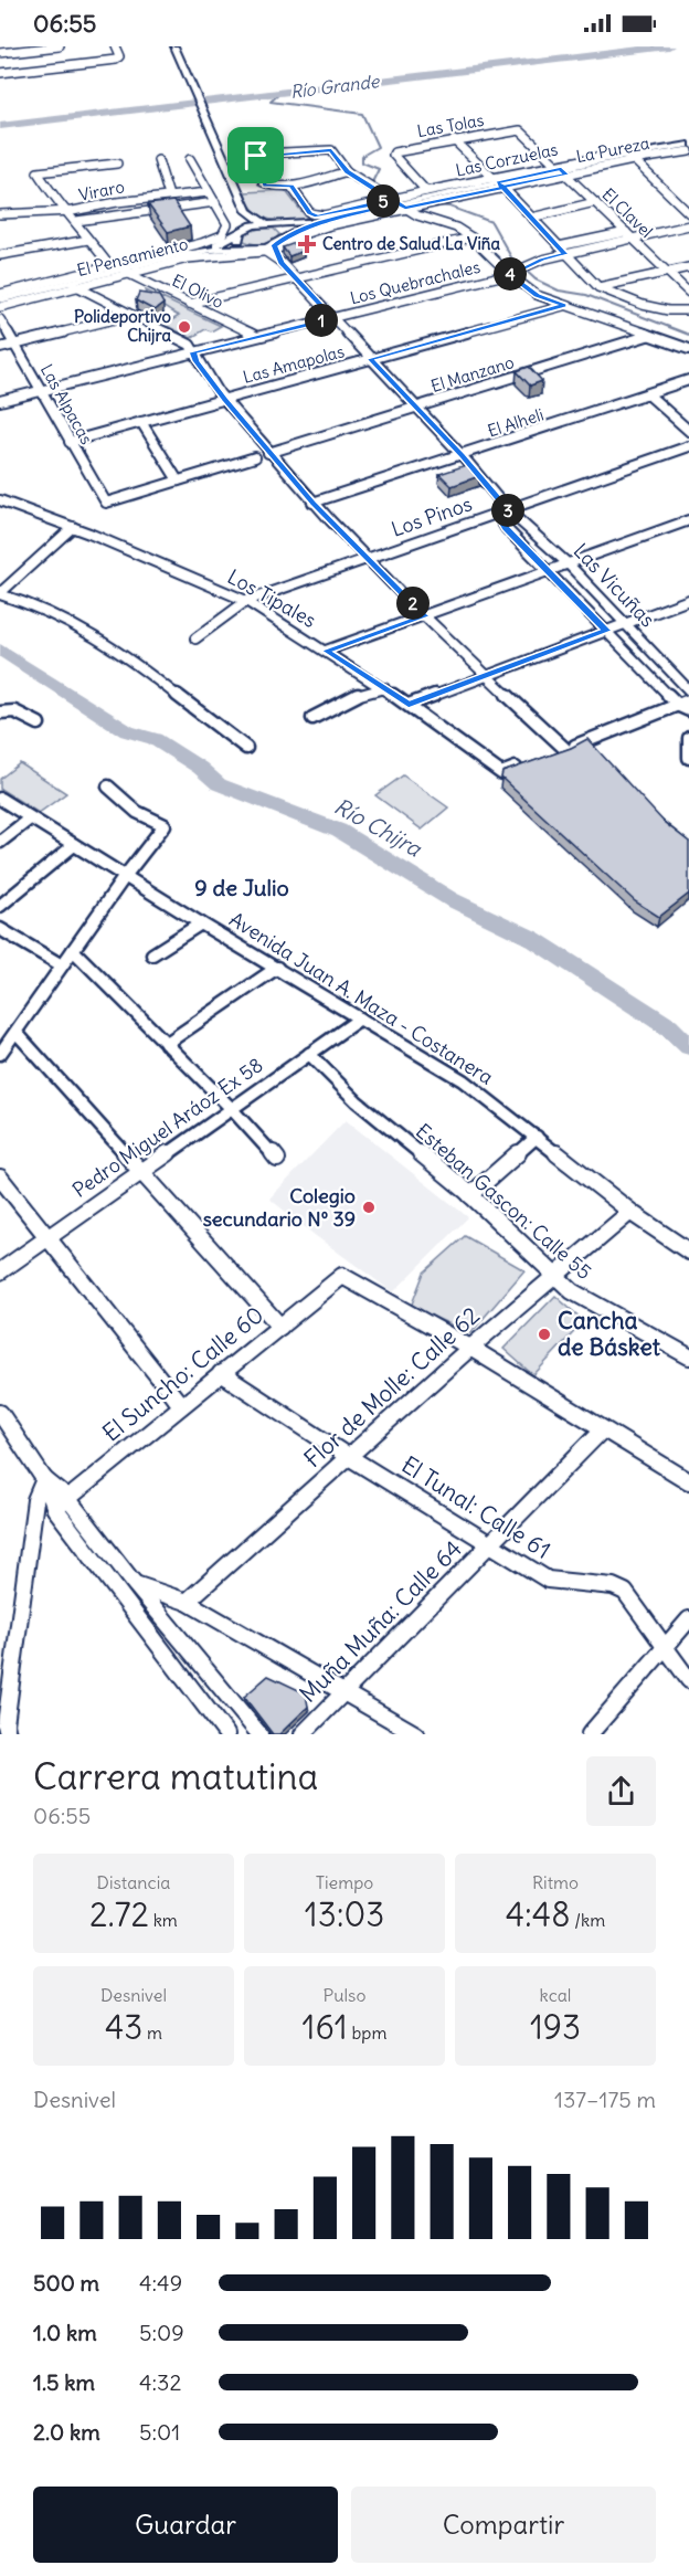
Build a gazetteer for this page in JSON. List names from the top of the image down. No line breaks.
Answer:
{"streets":{"street":["Las Tolas","La Pureza","Las Corzuelas","Viraro","El Clavel","El Pensamiento","Los Quebrachales","El Olivo","Las Amapolas","El Manzano","Las Alpacas","El Alheli","Los Pinos","Las Vicuñas","Los Tipales","Avenida Juan A. Maza - Costanera","Pedro Miguel Aráoz Ex 58","Esteban Gascon: Calle 55","El Suncho: Calle 60","Flor de Molle: Calle 62","El Tunal: Calle 61","Muña Muña: Calle 64"]},"crossings":[["Las Tolas","Las Corzuelas"],["Las Tolas","El Clavel"],["El Clavel","Los Quebrachales"],["El Pensamiento","El Olivo"],["El Pensamiento","Las Vicuñas"],["Los Quebrachales","El Olivo"],["Los Quebrachales","Las Alpacas"],["Los Quebrachales","Las Vicuñas"],["Las Amapolas","Las Alpacas"],["Las Amapolas","Las Vicuñas"],["El Manzano","Las Vicuñas"],["El Alheli","Las Vicuñas"],["Los Pinos","Las Vicuñas"],["Los Pinos","Los Tipales"],["Avenida Juan A. Maza - Costanera","Pedro Miguel Aráoz Ex 58"],["Avenida Juan A. Maza - Costanera","Flor de Molle: Calle 62"],["Pedro Miguel Aráoz Ex 58","Esteban Gascon: Calle 55"],["Esteban Gascon: Calle 55","Flor de Molle: Calle 62"],["El Suncho: Calle 60","Flor de Molle: Calle 62"],["El Suncho: Calle 60","El Tunal: Calle 61"],["Flor de Molle: Calle 62","El Tunal: Calle 61"],["El Tunal: Calle 61","Muña Muña: Calle 64"]],"districts":["9 de Julio"],"water":["Río Grande","Río Chijra"],"places":{"health":["Centro de Salud La Viña"],"other":["Polideportivo Chijra","Colegio secundario Nº 39","Cancha de Básket"]},"page":{"status":"06:55","pins":["5","4","1","3","2"],"heading":["Carrera matutina","06:55"],"stats":[["Distancia","2.72 km"],["Tiempo","13:03"],["Ritmo","4:48 /km"],["Desnivel","43 m"],["Pulso","161 bpm"],["kcal","193"]],"chart":["Desnivel","137–175 m"],"list":[{"name":"500 m","note":"4:49"},{"name":"1.0 km","note":"5:09"},{"name":"1.5 km","note":"4:32"},{"name":"2.0 km","note":"5:01"}],"buttons":["Guardar","Compartir"]}}
